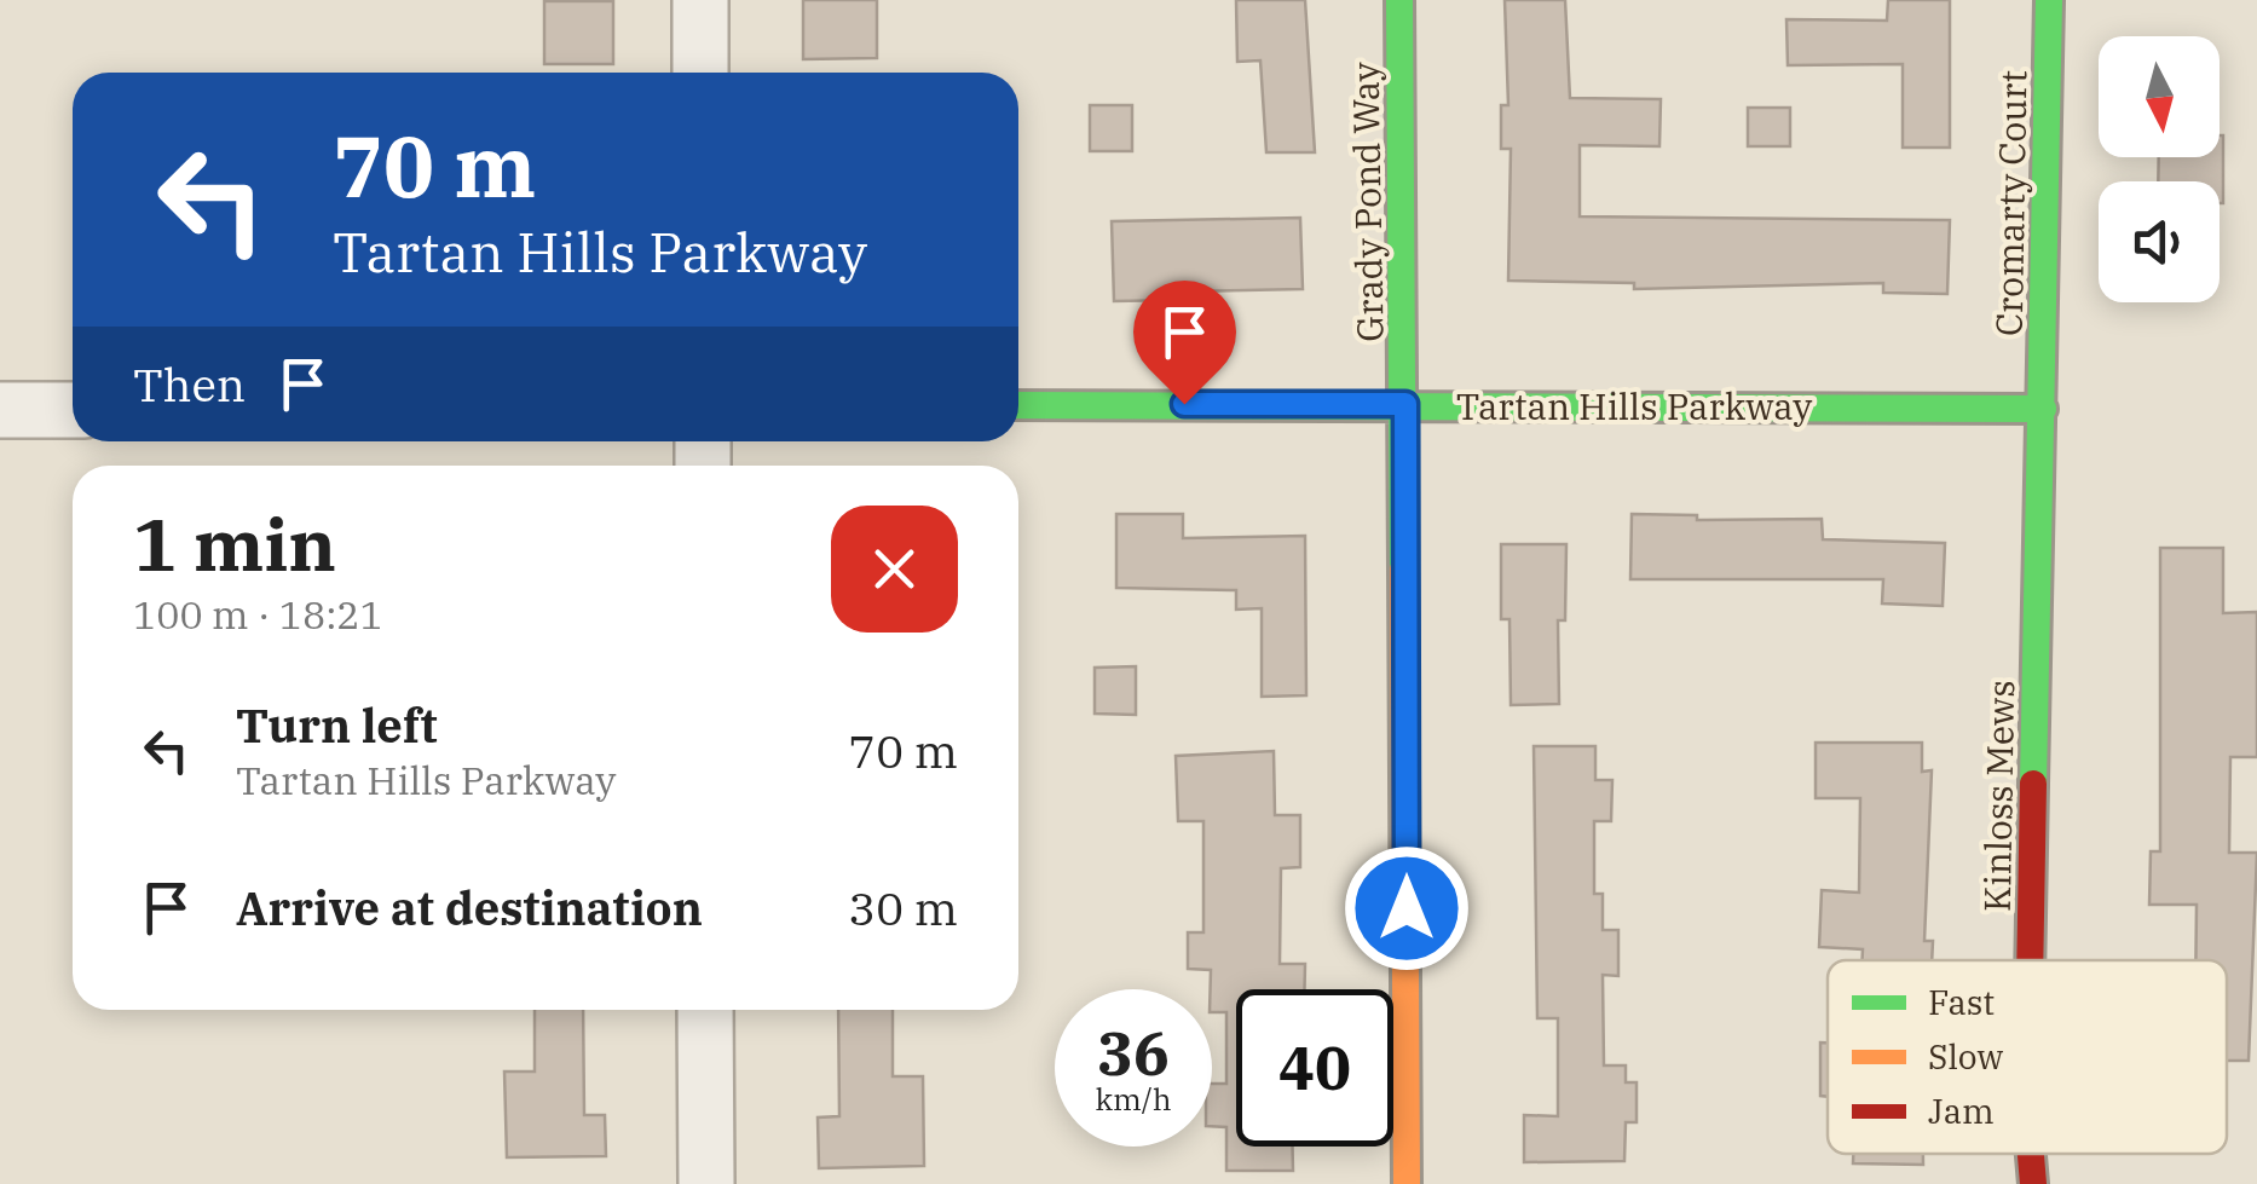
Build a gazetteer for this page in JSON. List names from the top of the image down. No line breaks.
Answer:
{"streets":{"street":["Grady Pond Way","Cromarty Court","Tartan Hills Parkway","Kinloss Mews"]},"crossings":[["Grady Pond Way","Tartan Hills Parkway"],["Cromarty Court","Tartan Hills Parkway"],["Cromarty Court","Kinloss Mews"],["Tartan Hills Parkway","Kinloss Mews"]],"legend":["Fast","Slow","Jam"],"north":"bottom","page":{"turn":["70 m","Tartan Hills Parkway"],"then":"Then","heading":["1 min","100 m · 18:21"],"list":[{"name":"Turn left","note":"Tartan Hills Parkway","value":"70 m"},{"name":"Arrive at destination","value":"30 m"}],"speed":"36 km/h","limit":"40"}}
